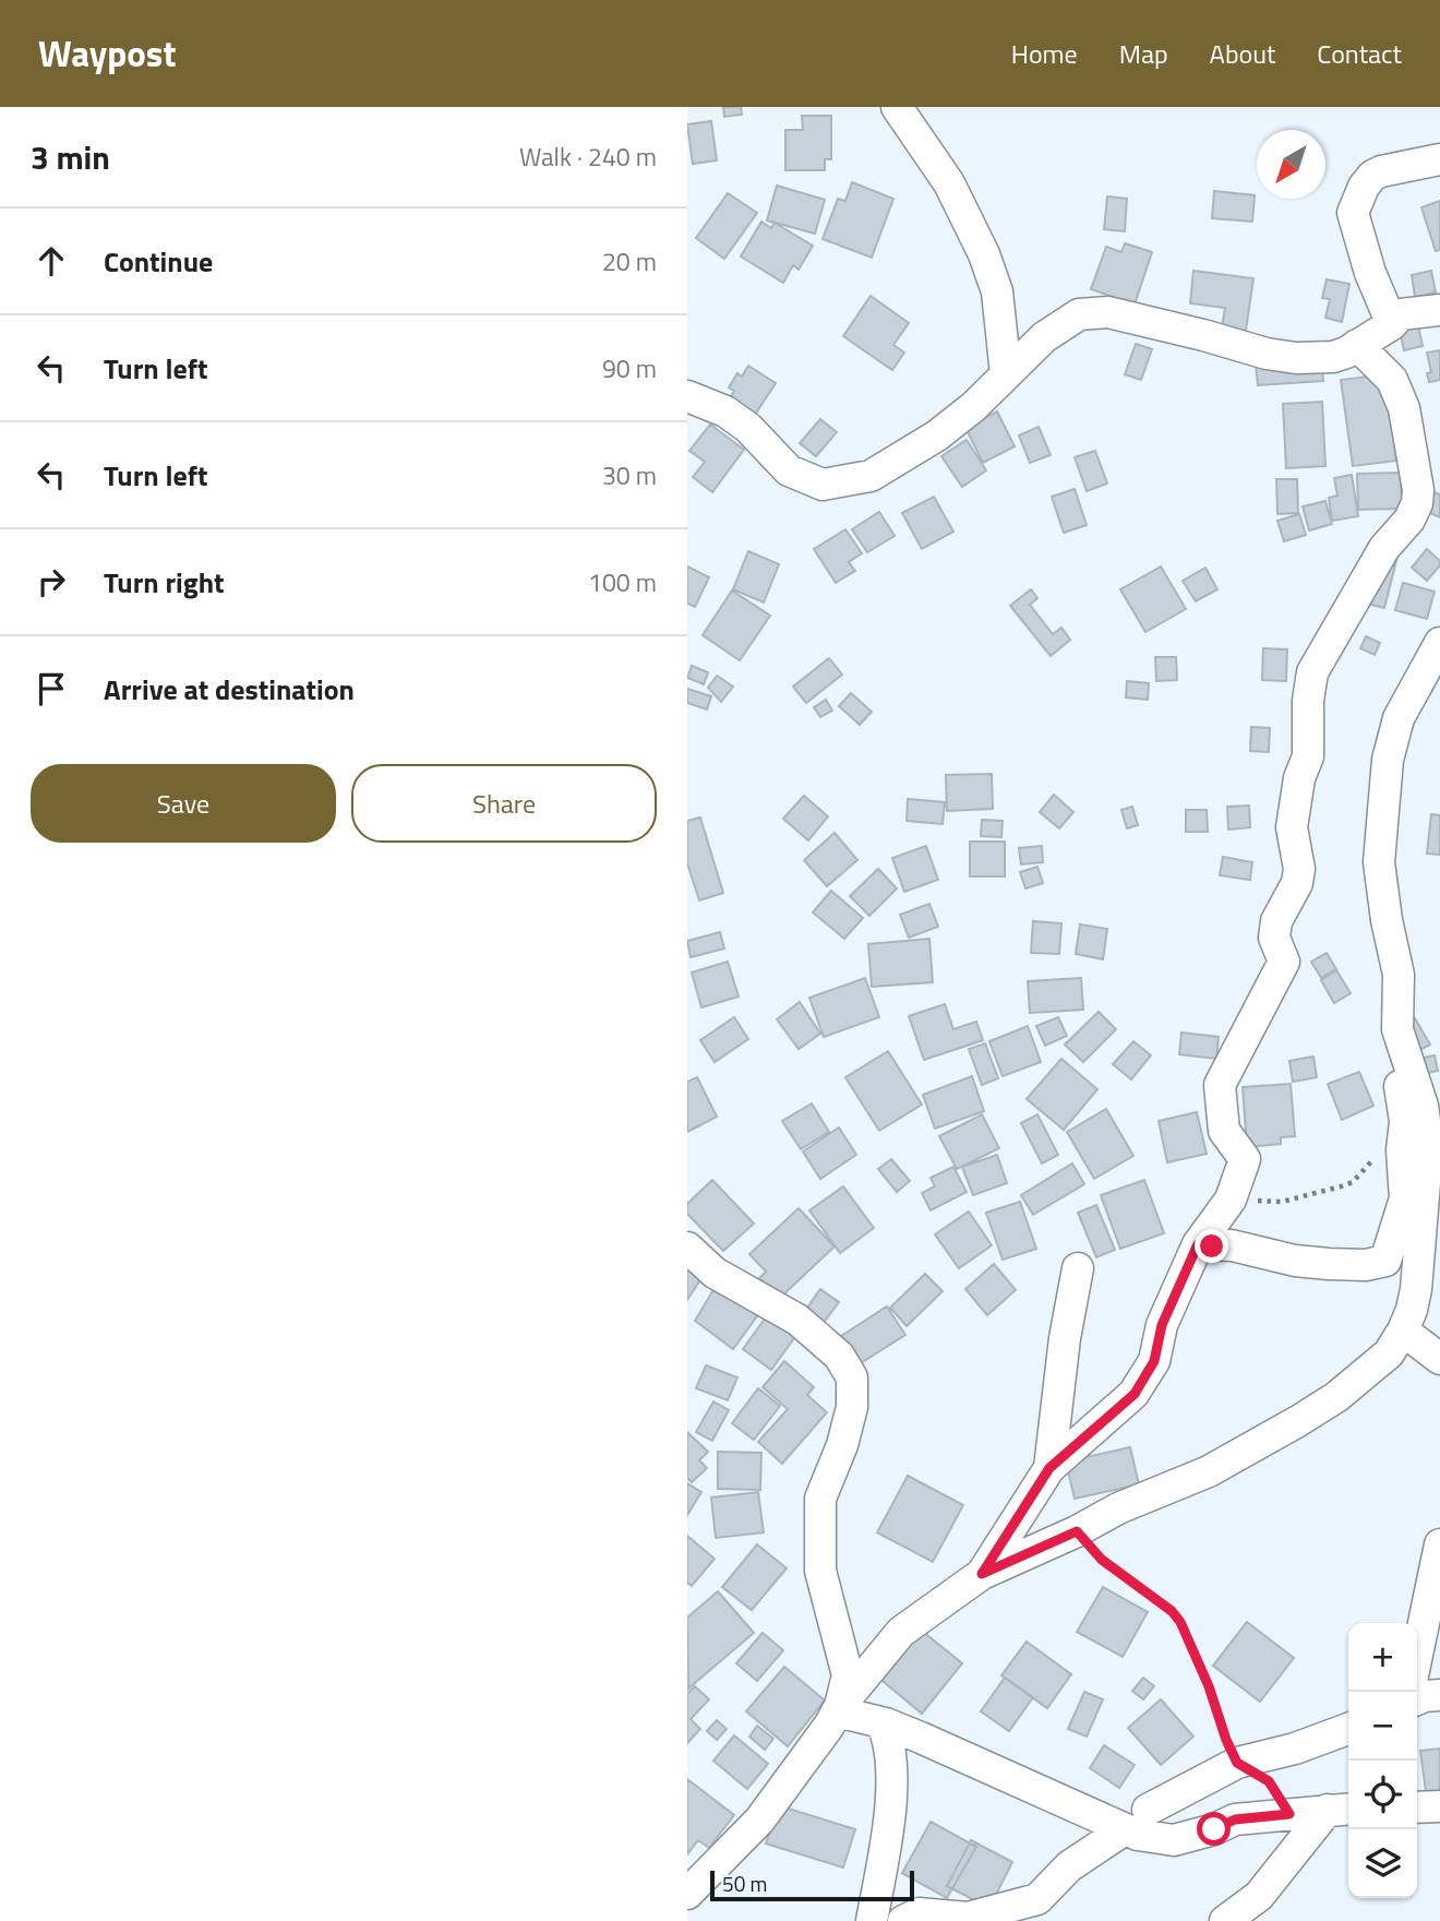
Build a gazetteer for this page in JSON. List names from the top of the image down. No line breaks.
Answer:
{"scale_bar":"50 m","north":"bottom left","page":{"header":"Waypost","nav":["Home","Map","About","Contact"],"heading":["3 min","Walk · 240 m"],"list":[["Continue","20 m"],["Turn left","90 m"],["Turn left","30 m"],["Turn right","100 m"],"Arrive at destination"],"buttons":["Save","Share"],"map_buttons":["+","−"],"scale":"50 m"}}
